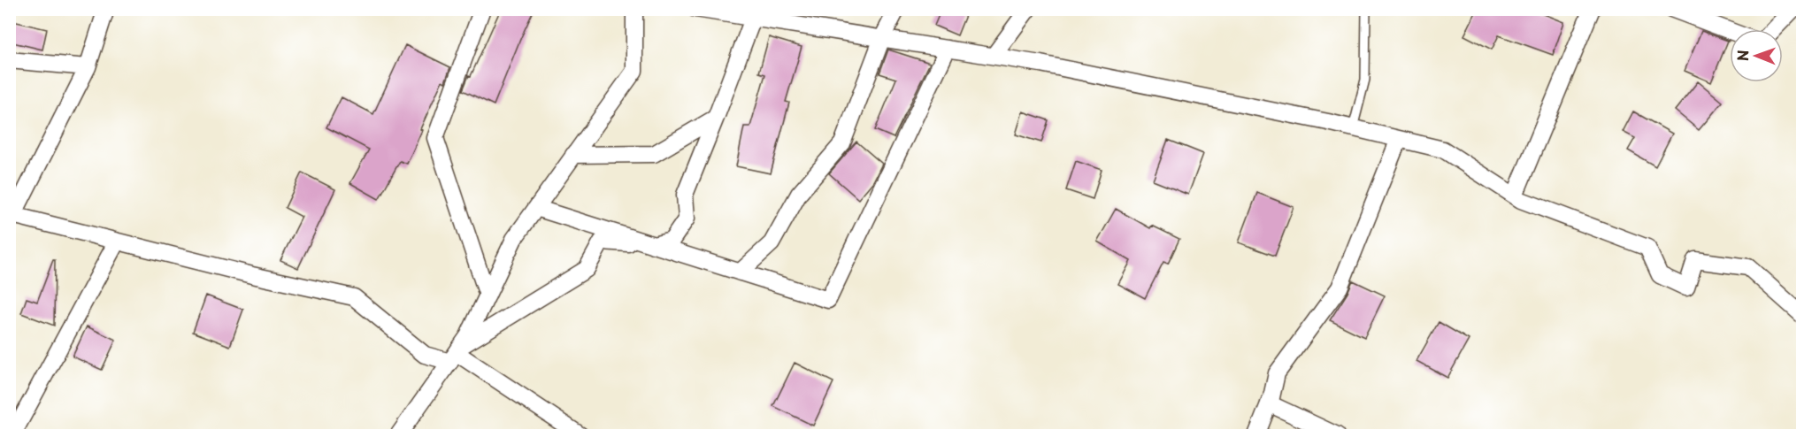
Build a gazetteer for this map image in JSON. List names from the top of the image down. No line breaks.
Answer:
{"north":"left"}
